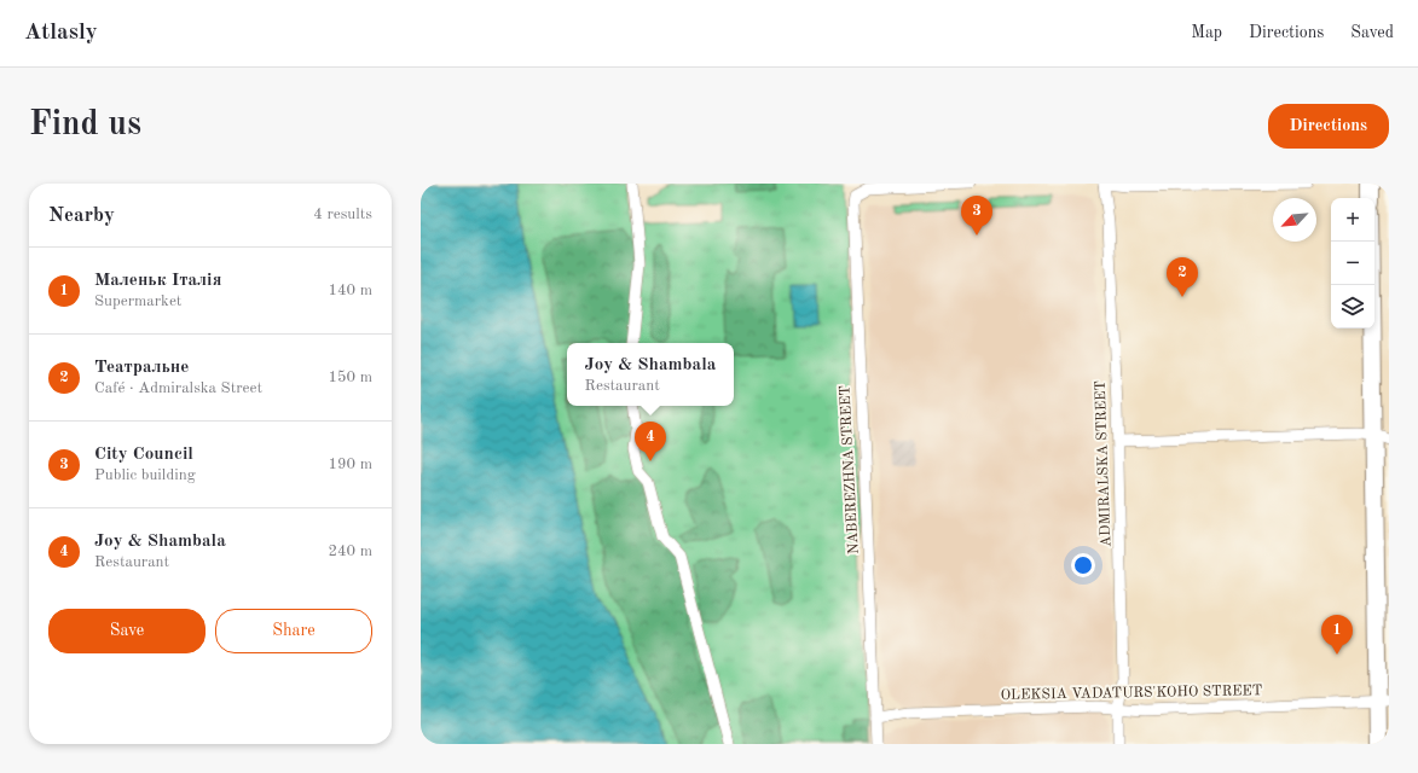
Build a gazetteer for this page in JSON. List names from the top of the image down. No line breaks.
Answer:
{"streets":{"street":["ADMIRALSKA STREET","NABEREZHNA STREET","OLEKSIA VADATURS'KOHO STREET"]},"crossings":[["ADMIRALSKA STREET","OLEKSIA VADATURS'KOHO STREET"],["NABEREZHNA STREET","OLEKSIA VADATURS'KOHO STREET"]],"north":"bottom left","page":{"header":"Atlasly","nav":["Map","Directions","Saved"],"buttons":["Directions",["Save","Share"]],"title":"Find us","heading":["Nearby","4 results"],"pins":["3","2","4","1"],"map_buttons":["+","−"],"list":[{"mark":"1","name":"Маленьк Італія","note":"Supermarket","value":"140 m"},{"mark":"2","name":"Театральне","note":"Café · Admiralska Street","value":"150 m"},{"mark":"3","name":"City Council","note":"Public building","value":"190 m"},{"mark":"4","name":"Joy & Shambala","note":"Restaurant","value":"240 m"}],"popup":["Joy & Shambala","Restaurant"]}}
